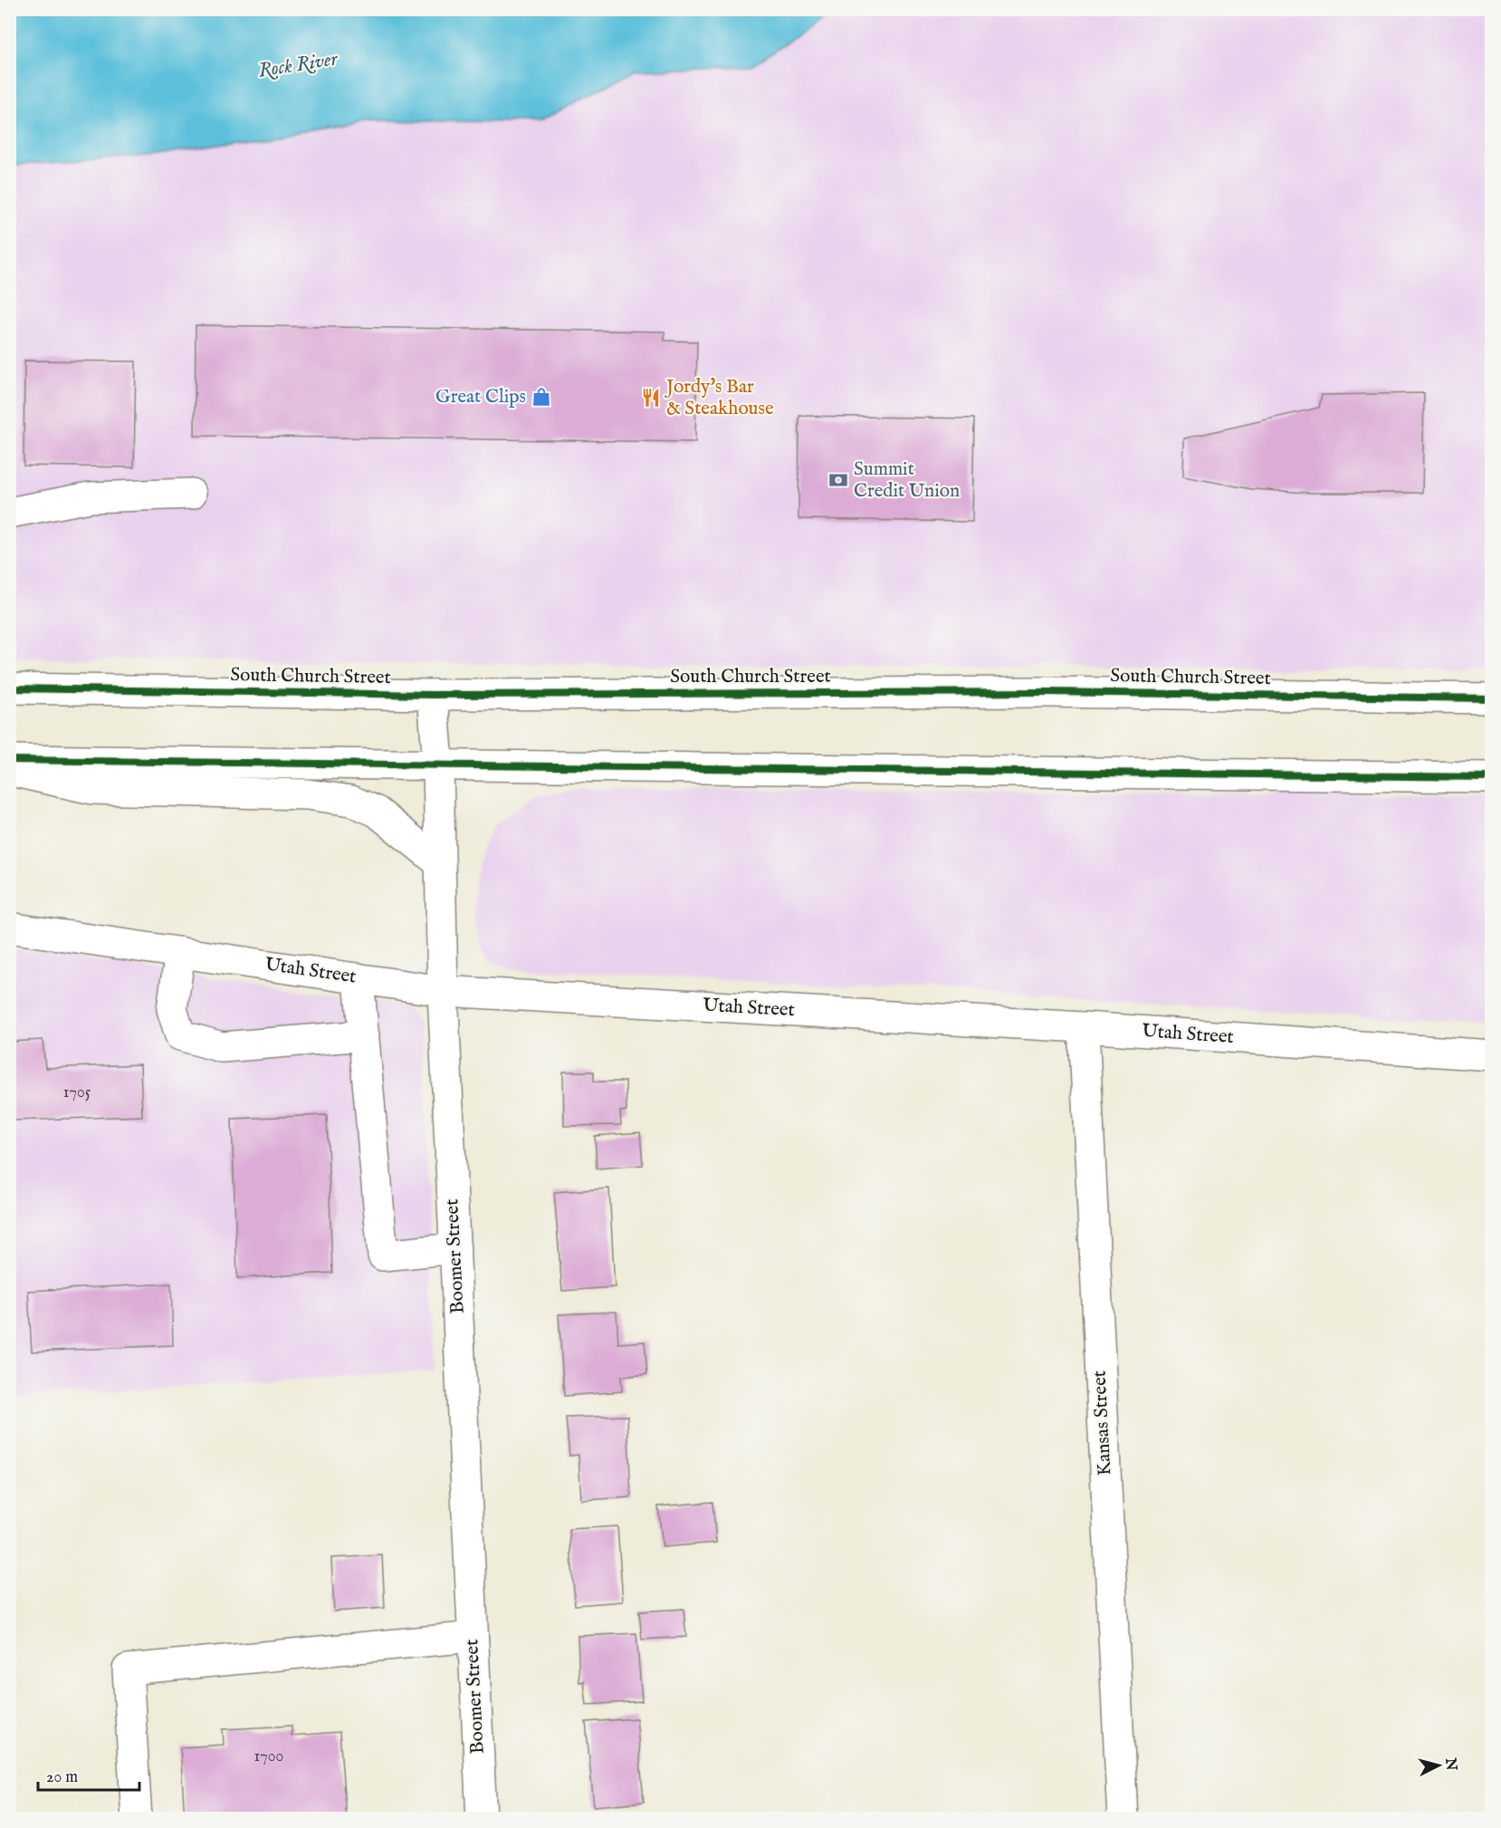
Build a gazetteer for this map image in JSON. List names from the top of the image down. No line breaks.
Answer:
{"streets":{"street":["South Church Street","Utah Street","Boomer Street","Kansas Street"]},"crossings":[["South Church Street","Boomer Street"],["Utah Street","Boomer Street"],["Utah Street","Kansas Street"]],"water":["Rock River"],"places":{"shop":["Great Clips"],"restaurant":["Jordy's Bar & Steakhouse"],"bank":["Summit Credit Union"]},"house_numbers":["1705","1700"],"scale_bar":"20 m","north":"right"}
